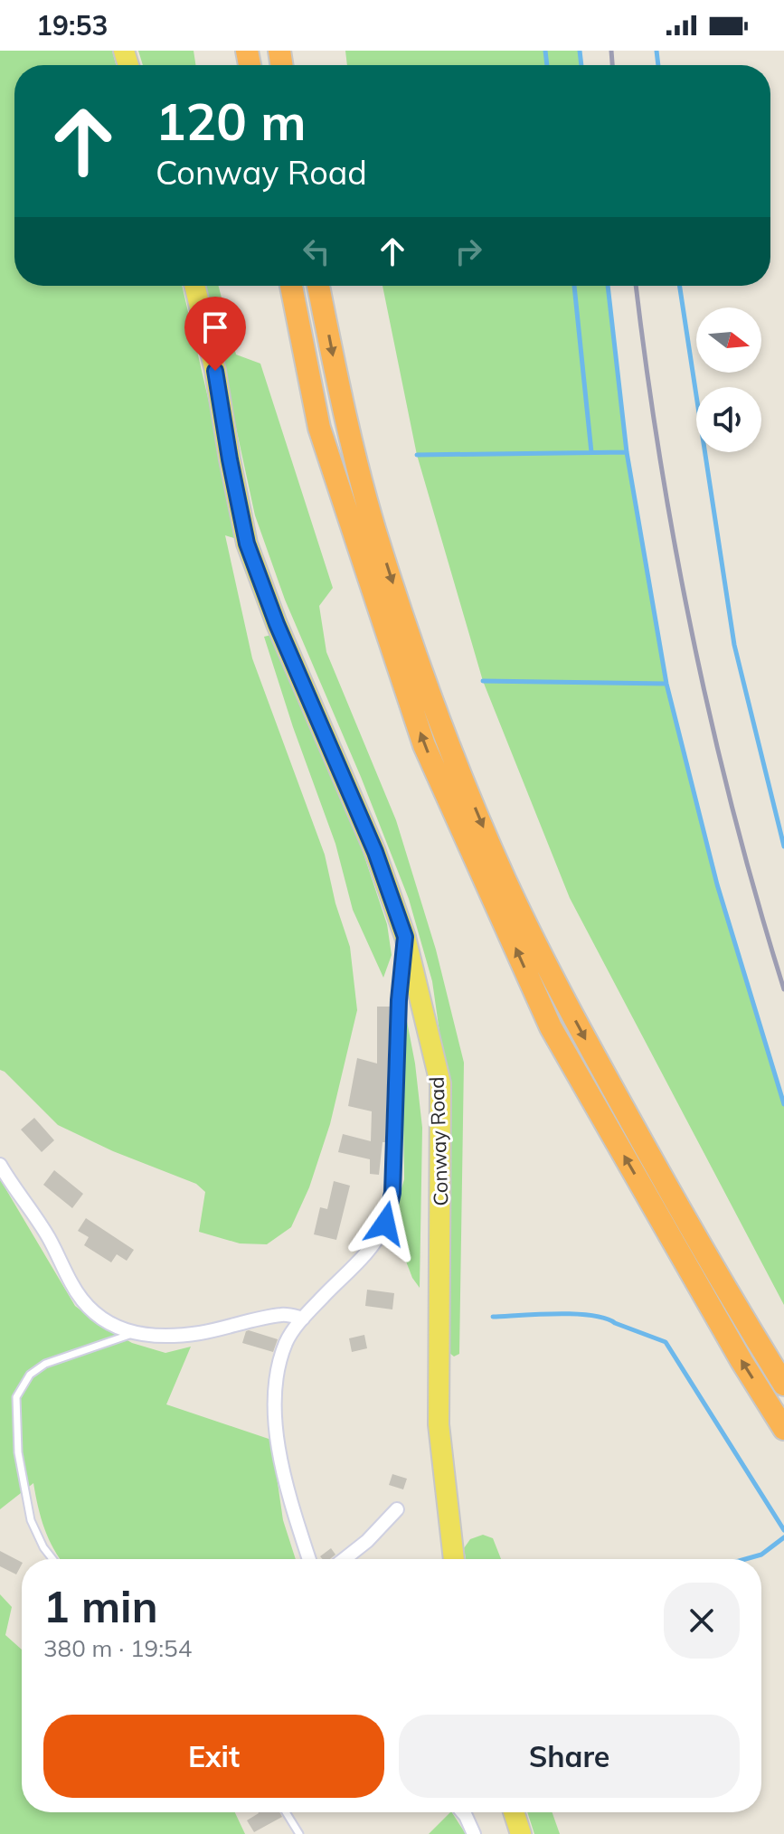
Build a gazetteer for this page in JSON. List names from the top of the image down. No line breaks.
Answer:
{"streets":{"main road":["Conway Road"]},"north":"right","page":{"status":"19:53","turn":["120 m","Conway Road"],"heading":["1 min","380 m · 19:54"],"buttons":["Exit","Share"]}}
